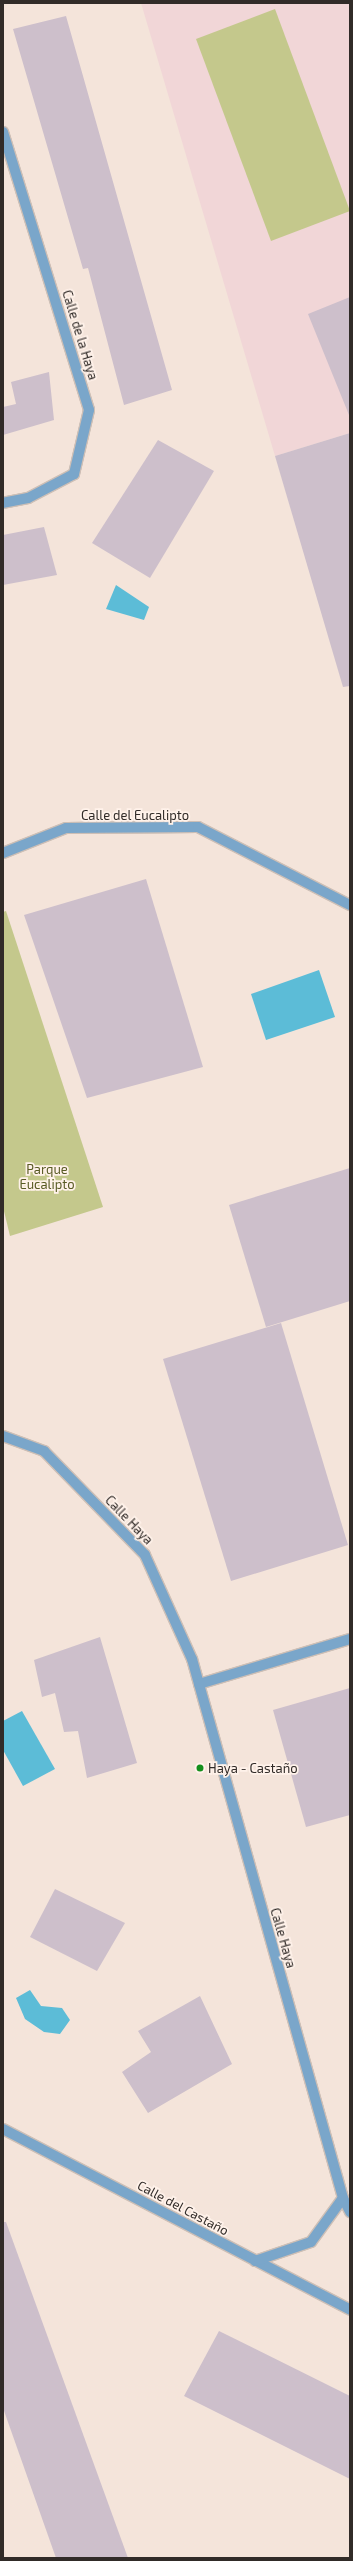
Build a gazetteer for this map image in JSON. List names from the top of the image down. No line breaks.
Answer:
{"streets":{"street":["Calle de la Haya","Calle del Eucalipto","Calle Haya","Calle del Castaño"]},"parks":["Parque Eucalipto"],"places":["Haya - Castaño"]}
